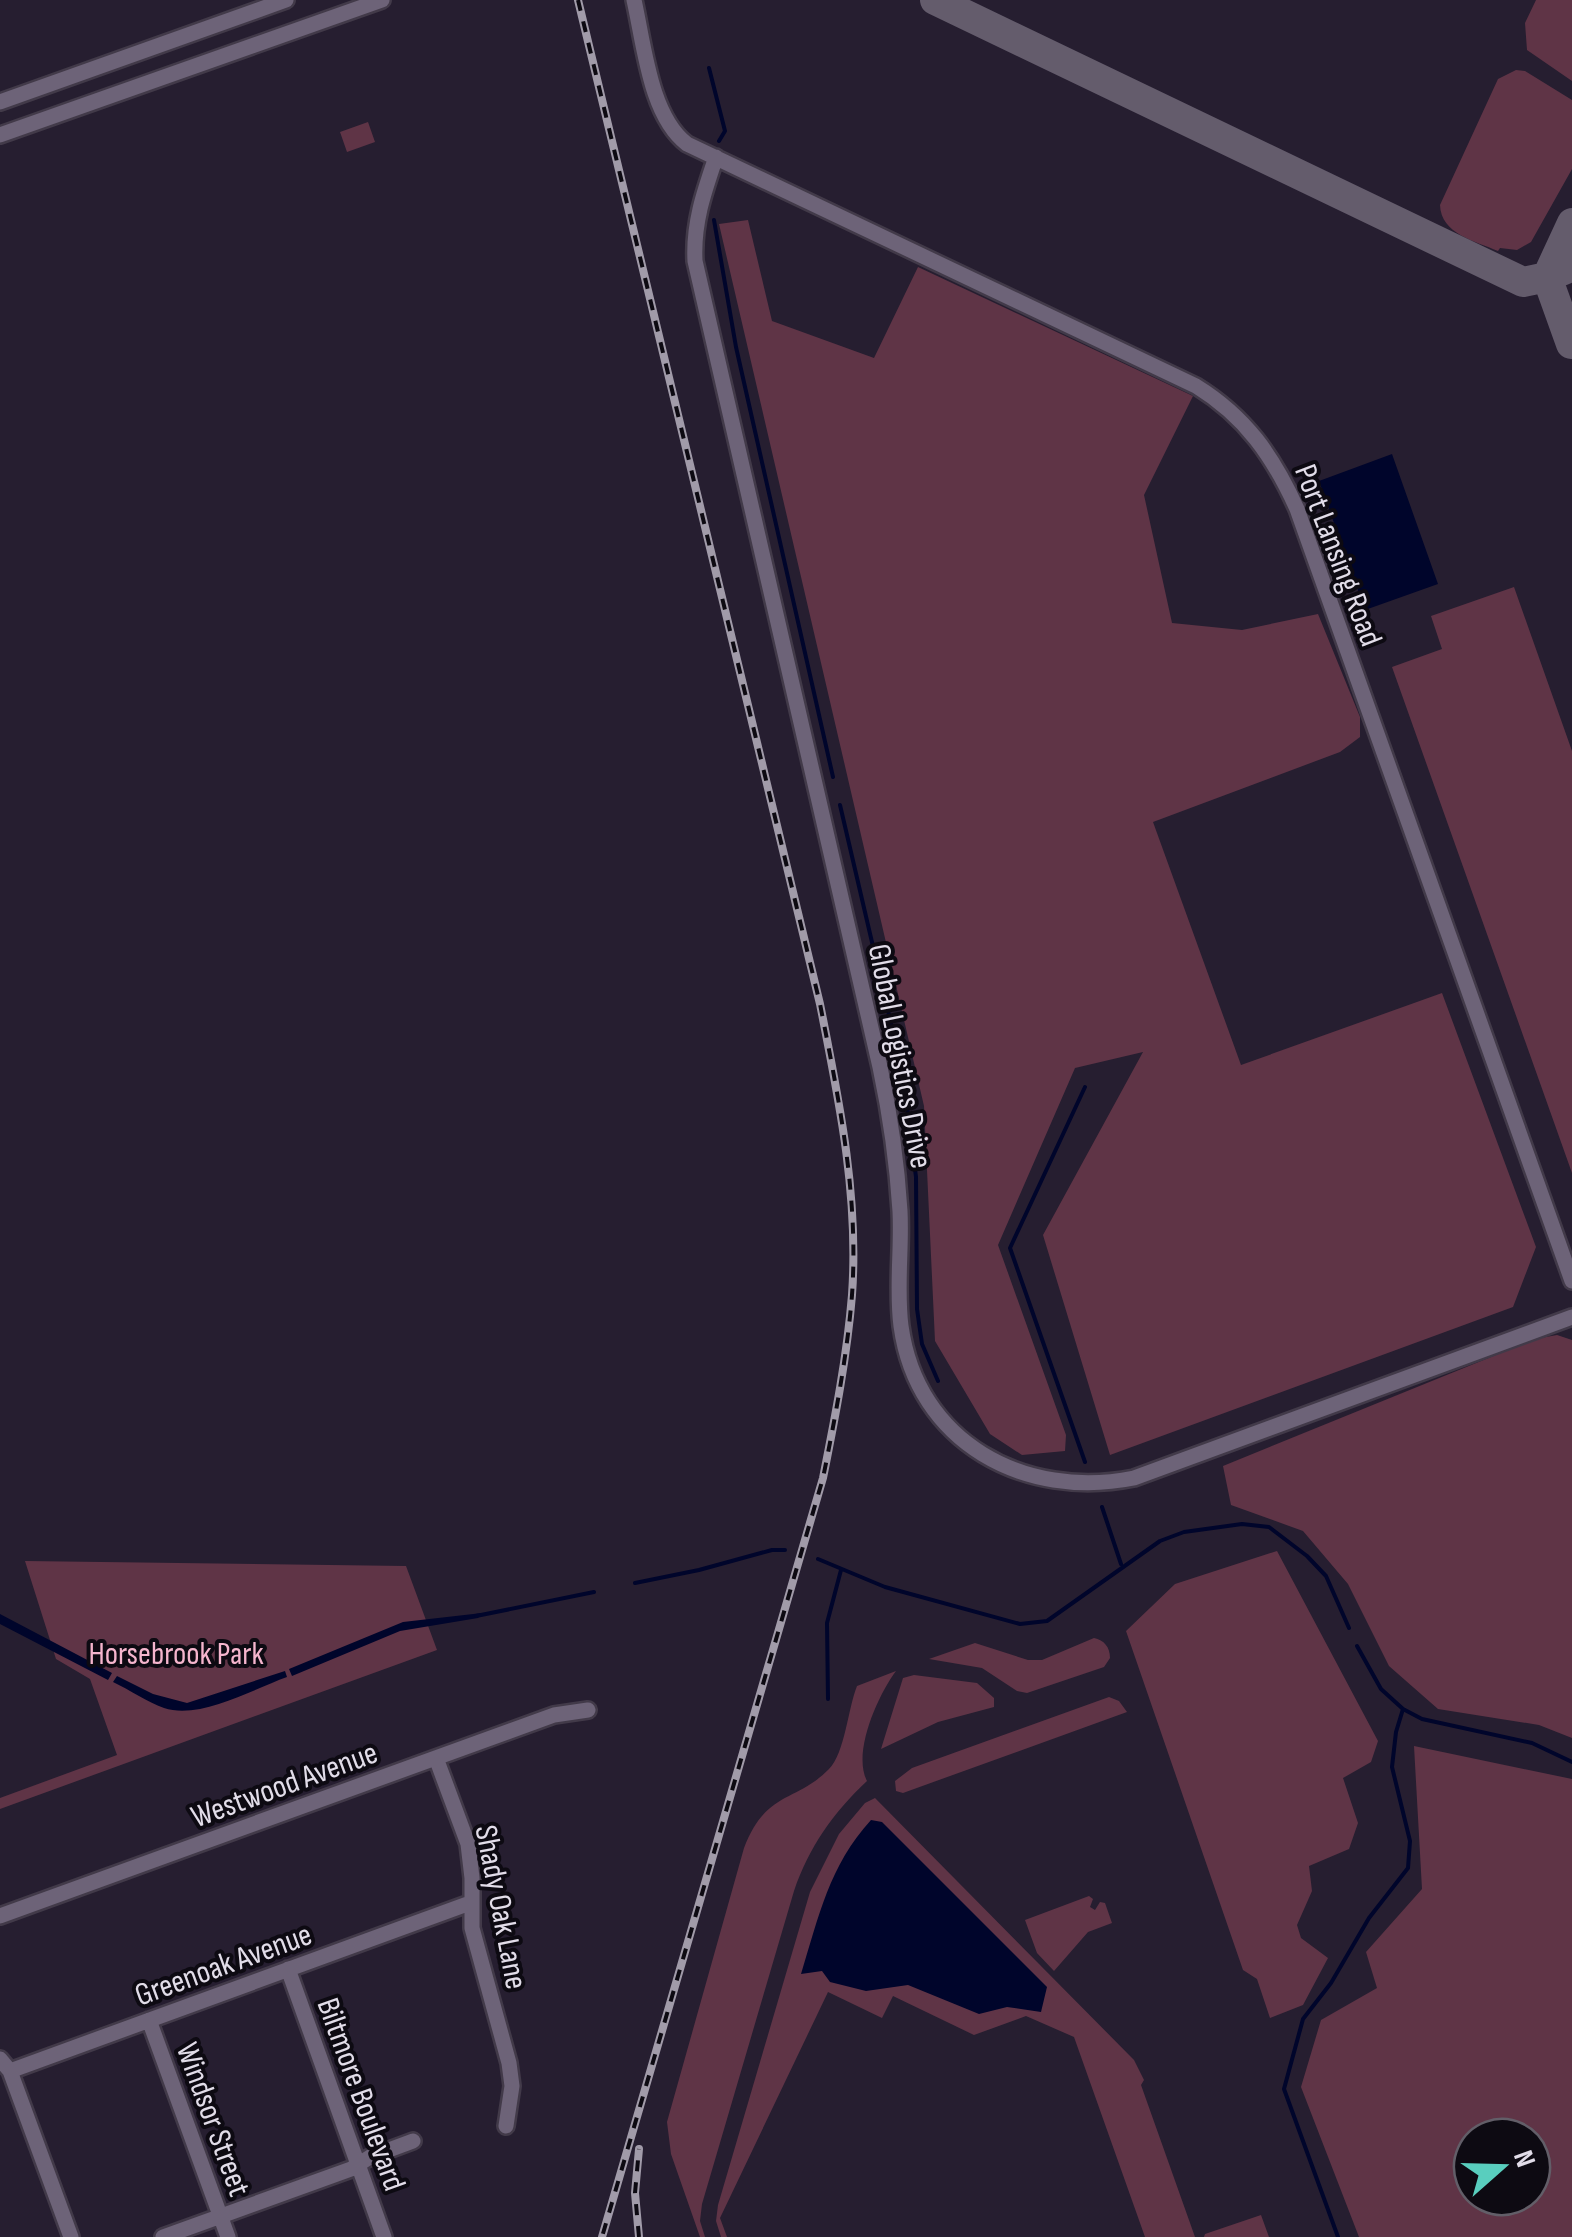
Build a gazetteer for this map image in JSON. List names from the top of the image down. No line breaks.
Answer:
{"streets":{"street":["Port Lansing Road","Global Logistics Drive","Westwood Avenue","Shady Oak Lane","Greenoak Avenue","Biltmore Boulevard","Windsor Street"]},"crossings":[["Port Lansing Road","Global Logistics Drive"],["Westwood Avenue","Shady Oak Lane"],["Shady Oak Lane","Greenoak Avenue"],["Greenoak Avenue","Biltmore Boulevard"],["Greenoak Avenue","Windsor Street"]],"parks":["Horsebrook Park"],"north":"right"}
